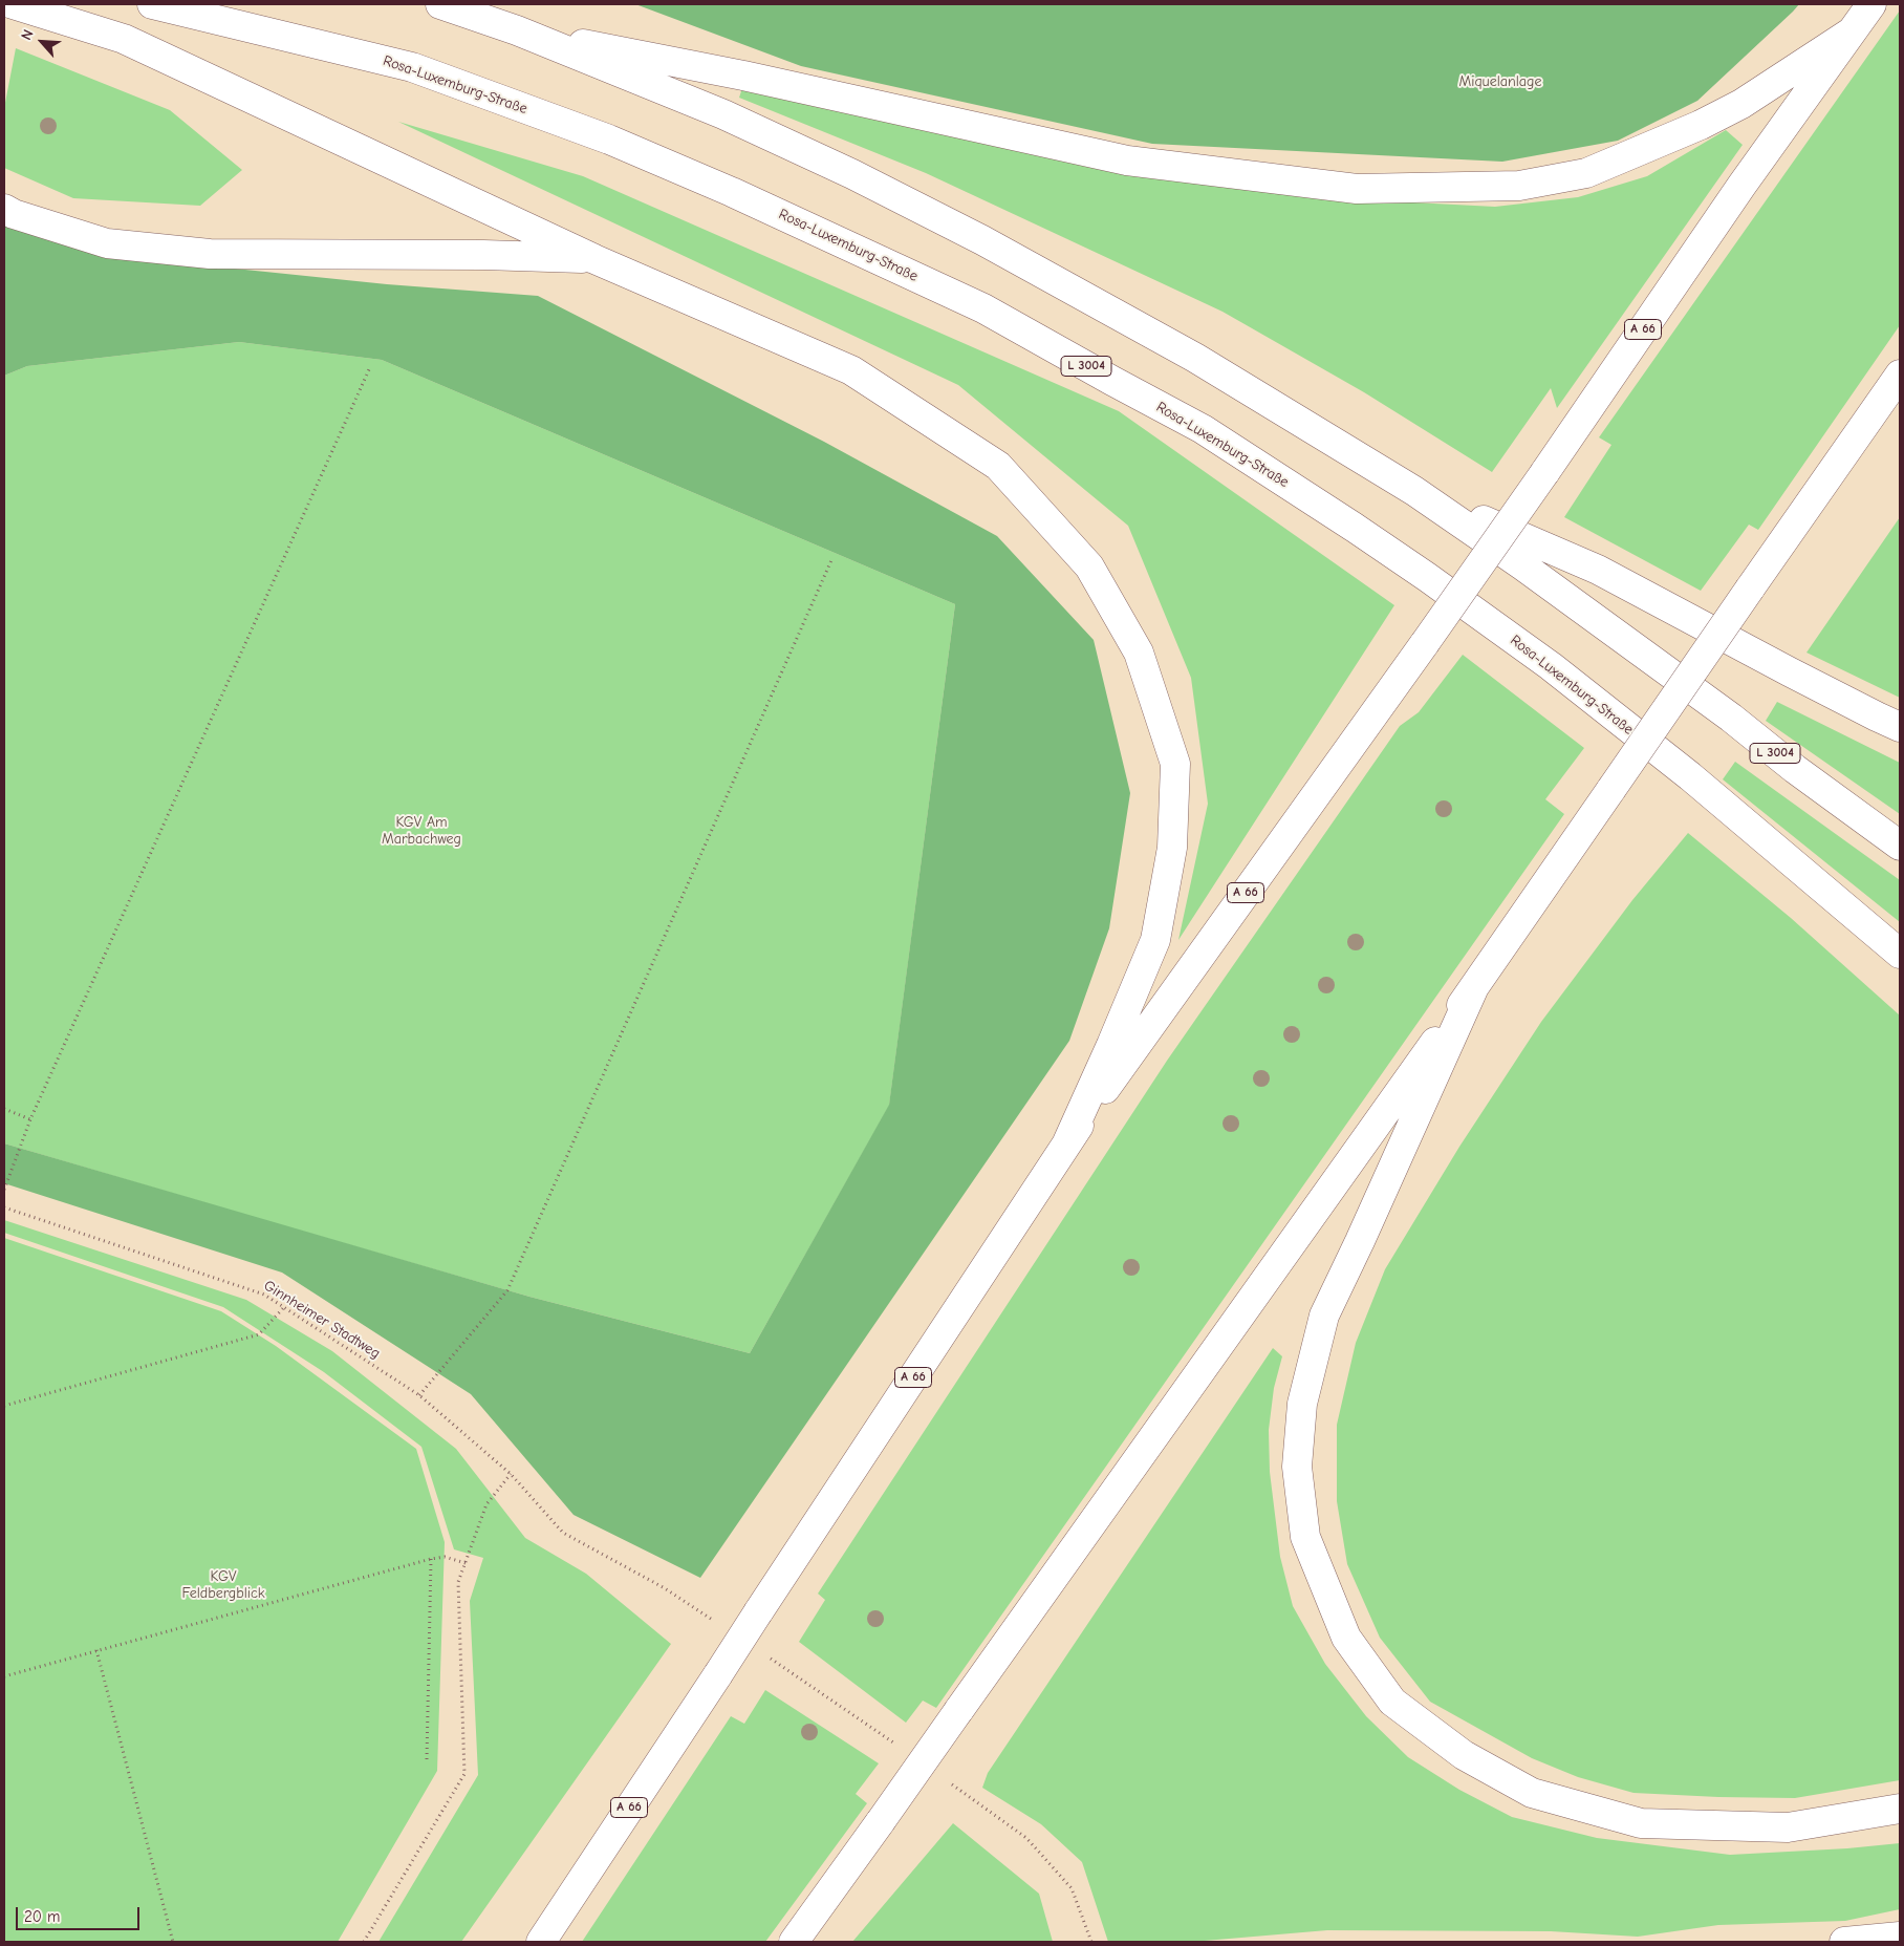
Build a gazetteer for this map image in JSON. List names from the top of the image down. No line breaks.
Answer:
{"streets":{"highway":["Rosa-Luxemburg-Straße","A 66","L 3004"],"path":["Ginnheimer Stadtweg"]},"parks":["Miquelanlage","KGV Am Marbachweg","KGV Feldbergblick"],"scale_bar":"20 m","north":"top left"}
